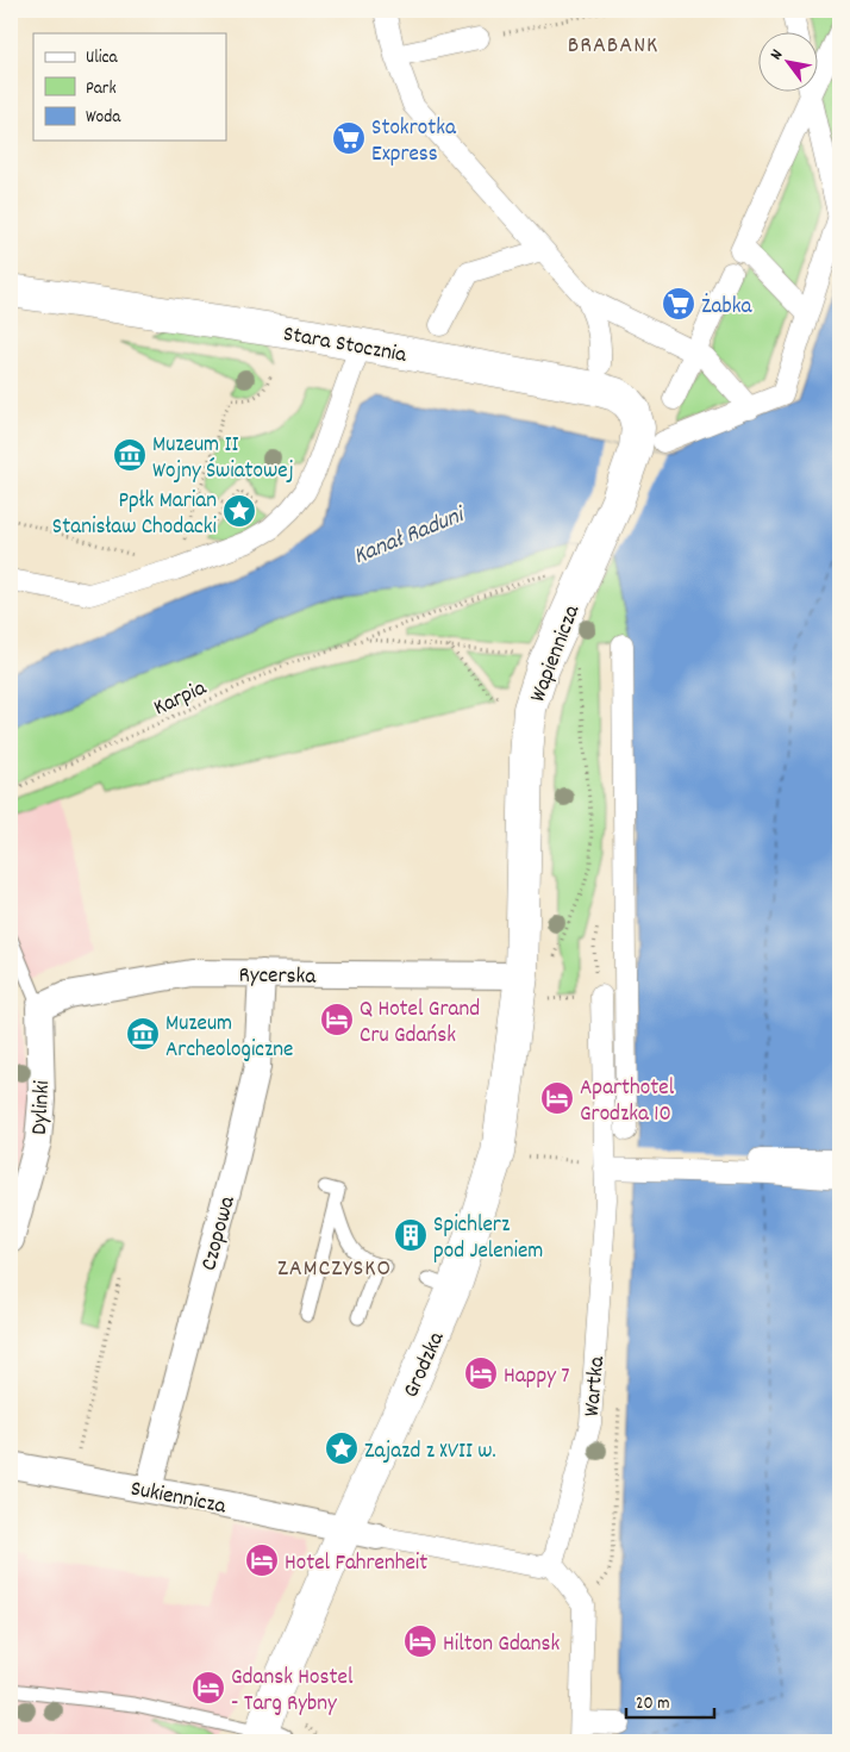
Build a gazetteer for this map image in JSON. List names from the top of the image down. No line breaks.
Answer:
{"streets":{"street":["Stara Stocznia","Wapiennicza","Rycerska","Dylinki","Czopowa","Grodzka","Wartka","Sukiennicza"],"path":["Karpia"]},"crossings":[["Stara Stocznia","Wapiennicza"],["Wapiennicza","Karpia"],["Wapiennicza","Rycerska"],["Wapiennicza","Grodzka"],["Rycerska","Dylinki"],["Rycerska","Czopowa"],["Rycerska","Grodzka"],["Czopowa","Sukiennicza"],["Grodzka","Sukiennicza"]],"districts":["BRABANK","ZAMCZYSKO"],"water":["Kanał Raduni"],"places":{"supermarket":["Stokrotka Express","Żabka"],"museum":["Muzeum II Wojny Światowej","Muzeum Archeologiczne"],"place":["Ppłk Marian Stanisław Chodacki","Zajazd z XVII w."],"hotel":["Q Hotel Grand Cru Gdańsk","Aparthotel Grodzka 10","Happy 7","Hotel Fahrenheit","Hilton Gdansk","Gdansk Hostel - Targ Rybny"],"building":["Spichlerz pod Jeleniem"]},"legend":["Ulica","Park","Woda"],"scale_bar":"20 m","north":"top left"}
